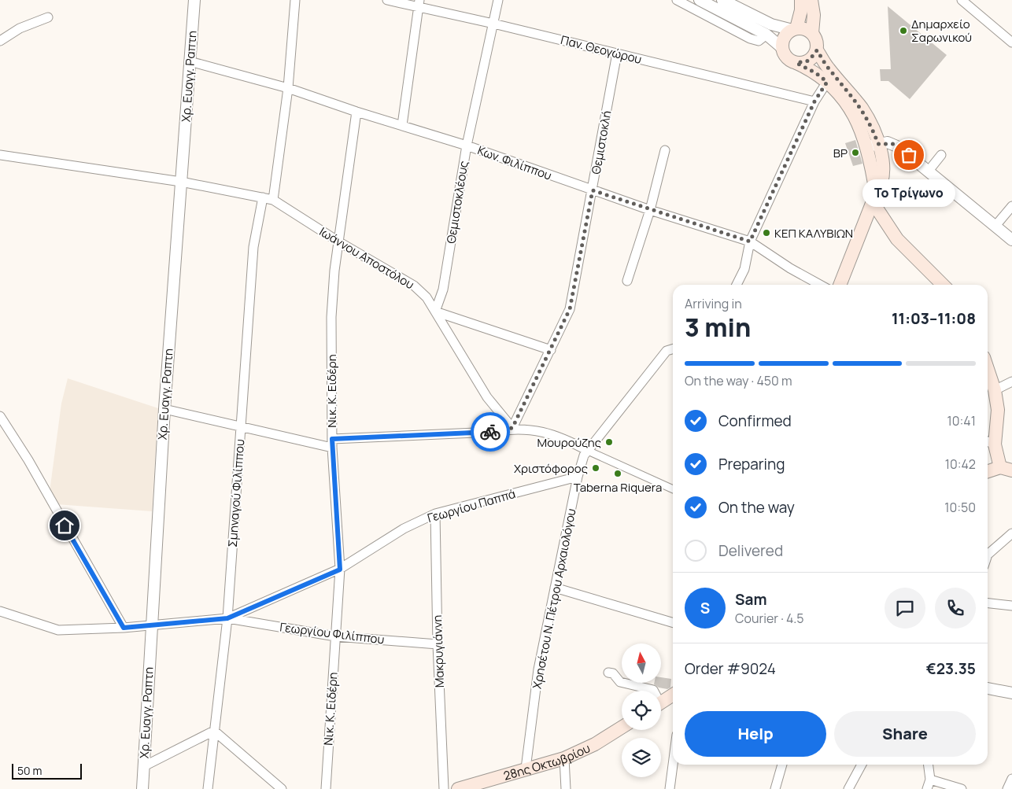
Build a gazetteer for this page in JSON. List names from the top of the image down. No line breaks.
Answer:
{"streets":{"main road":["28ης Οκτωβρίου"],"street":["Παν. Θεογώρου","Χρ. Ευαγγ. Ραπτη","Θεμιστοκλή","Κων. Φιλίππου","Θεμιστοκλέους","Ιωάννου Αποστόλου","Νικ. Κ. Ειδέρη","Σμηναγού Φιλίππου","Γεωργίου Παππά","Χρησέτου Ν. Πέτρου Αρχαιολόγου","Γεωργίου Φιλίππου","Μακρυγιάννη"]},"crossings":[["Παν. Θεογώρου","Θεμιστοκλή"],["Παν. Θεογώρου","Θεμιστοκλέους"],["Χρ. Ευαγγ. Ραπτη","Κων. Φιλίππου"],["Χρ. Ευαγγ. Ραπτη","Ιωάννου Αποστόλου"],["Χρ. Ευαγγ. Ραπτη","Γεωργίου Παππά"],["Θεμιστοκλή","Κων. Φιλίππου"],["Θεμιστοκλή","Ιωάννου Αποστόλου"],["Κων. Φιλίππου","Θεμιστοκλέους"],["Κων. Φιλίππου","Νικ. Κ. Ειδέρη"],["Θεμιστοκλέους","Ιωάννου Αποστόλου"],["Ιωάννου Αποστόλου","Νικ. Κ. Ειδέρη"],["Ιωάννου Αποστόλου","Σμηναγού Φιλίππου"],["Νικ. Κ. Ειδέρη","Γεωργίου Παππά"],["Νικ. Κ. Ειδέρη","Γεωργίου Φιλίππου"],["Σμηναγού Φιλίππου","Γεωργίου Παππά"],["Σμηναγού Φιλίππου","Γεωργίου Φιλίππου"],["Γεωργίου Παππά","Χρησέτου Ν. Πέτρου Αρχαιολόγου"],["Γεωργίου Παππά","Γεωργίου Φιλίππου"],["Γεωργίου Παππά","Μακρυγιάννη"],["Χρησέτου Ν. Πέτρου Αρχαιολόγου","28ης Οκτωβρίου"],["Γεωργίου Φιλίππου","Μακρυγιάννη"]],"places":["Δημαρχείο Σαρωνικού","BP","Το Τρίγωνο","ΚΕΠ ΚΑΛΥΒΙΩΝ","Μουρούζης","Χριστόφορος","Taberna Riquera"],"scale_bar":"50 m","north":"top","page":{"bubble":"Το Τρίγωνο","heading":["3 min","Arriving in","11:03–11:08"],"panel":["Sam","Courier · 4.5","Order #9024","€23.35"],"bar":"On the way · 450 m","list":[["Confirmed","10:41"],["Preparing","10:42"],["On the way","10:50"],"Delivered"],"round":"S","buttons":["Help","Share"],"scale":"50 m"}}
